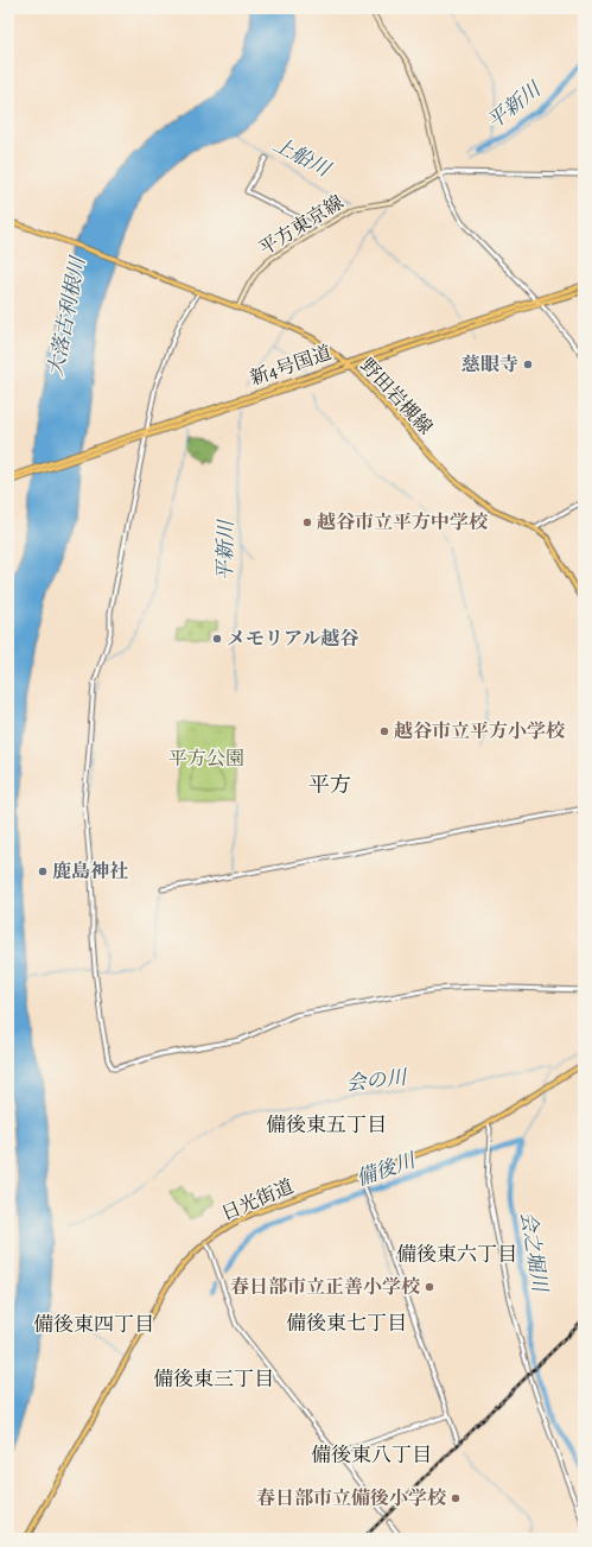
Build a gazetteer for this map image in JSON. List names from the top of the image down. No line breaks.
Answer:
{"streets":{"main road":["平方東京線","新4号国道","野田岩槻線","日光街道"]},"crossings":[["平方東京線","野田岩槻線"],["新4号国道","野田岩槻線"]],"districts":["平方","備後東五丁目","備後東六丁目","備後東七丁目","備後東四丁目","備後東三丁目","備後東八丁目"],"water":["平新川","上船川","大落古利根川","会の川","備後川","会之堀川"],"parks":["平方公園"],"places":["慈眼寺","越谷市立平方中学校","メモリアル越谷","越谷市立平方小学校","鹿島神社","春日部市立正善小学校","春日部市立備後小学校"]}
